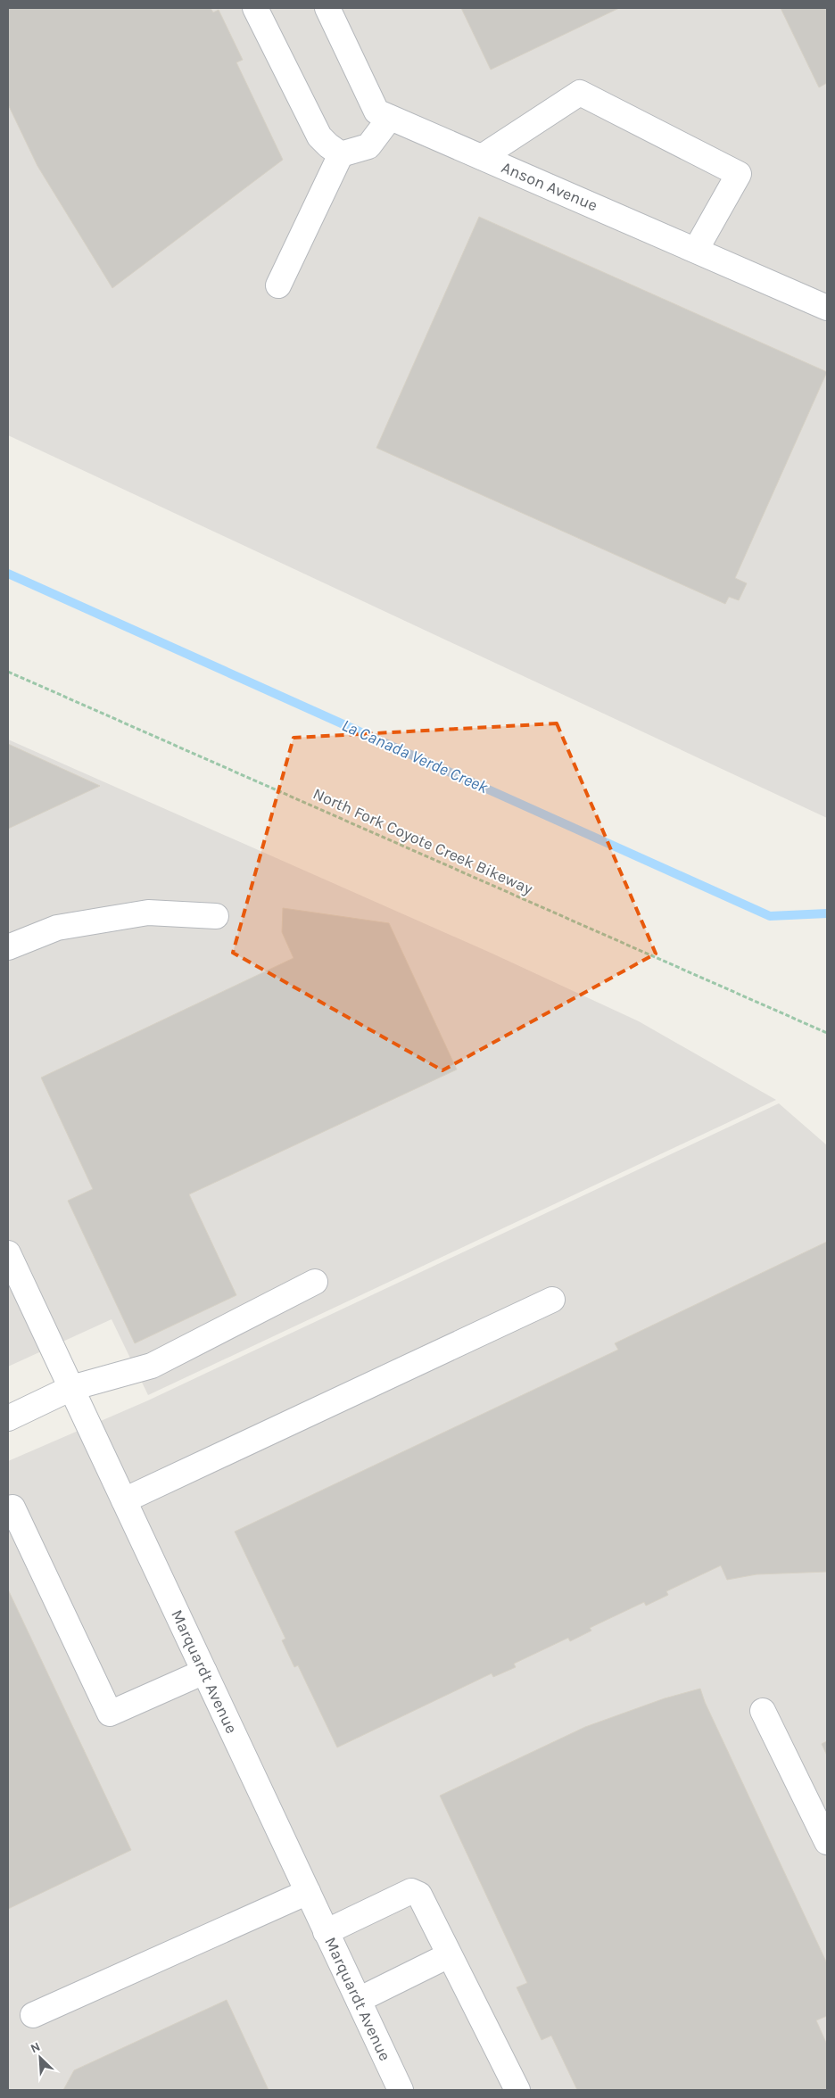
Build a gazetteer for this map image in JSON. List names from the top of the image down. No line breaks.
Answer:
{"streets":{"street":["Anson Avenue","Marquardt Avenue"],"path":["North Fork Coyote Creek Bikeway"]},"water":["La Canada Verde Creek"],"north":"top left"}
